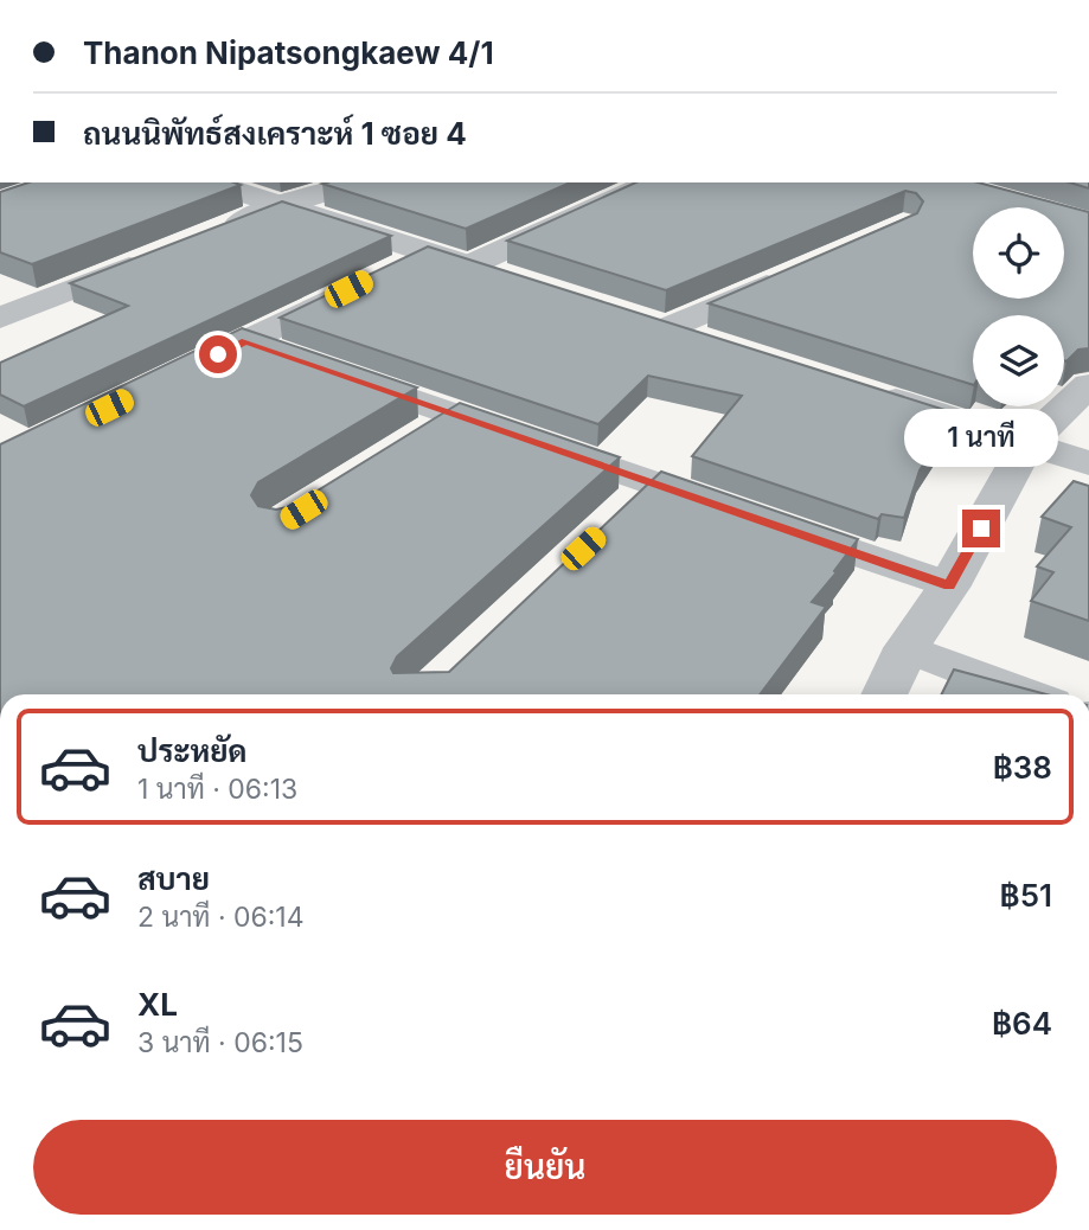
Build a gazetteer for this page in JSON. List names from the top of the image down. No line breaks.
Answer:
{"page":{"banner":["Thanon Nipatsongkaew 4/1","ถนนนิพัทธ์สงเคราะห์ 1 ซอย 4"],"bubble":"1 นาที","list":[{"name":"ประหยัด","note":"1 นาที · 06:13","value":"฿38"},{"name":"สบาย","note":"2 นาที · 06:14","value":"฿51"},{"name":"XL","note":"3 นาที · 06:15","value":"฿64"}],"buttons":"ยืนยัน"}}
